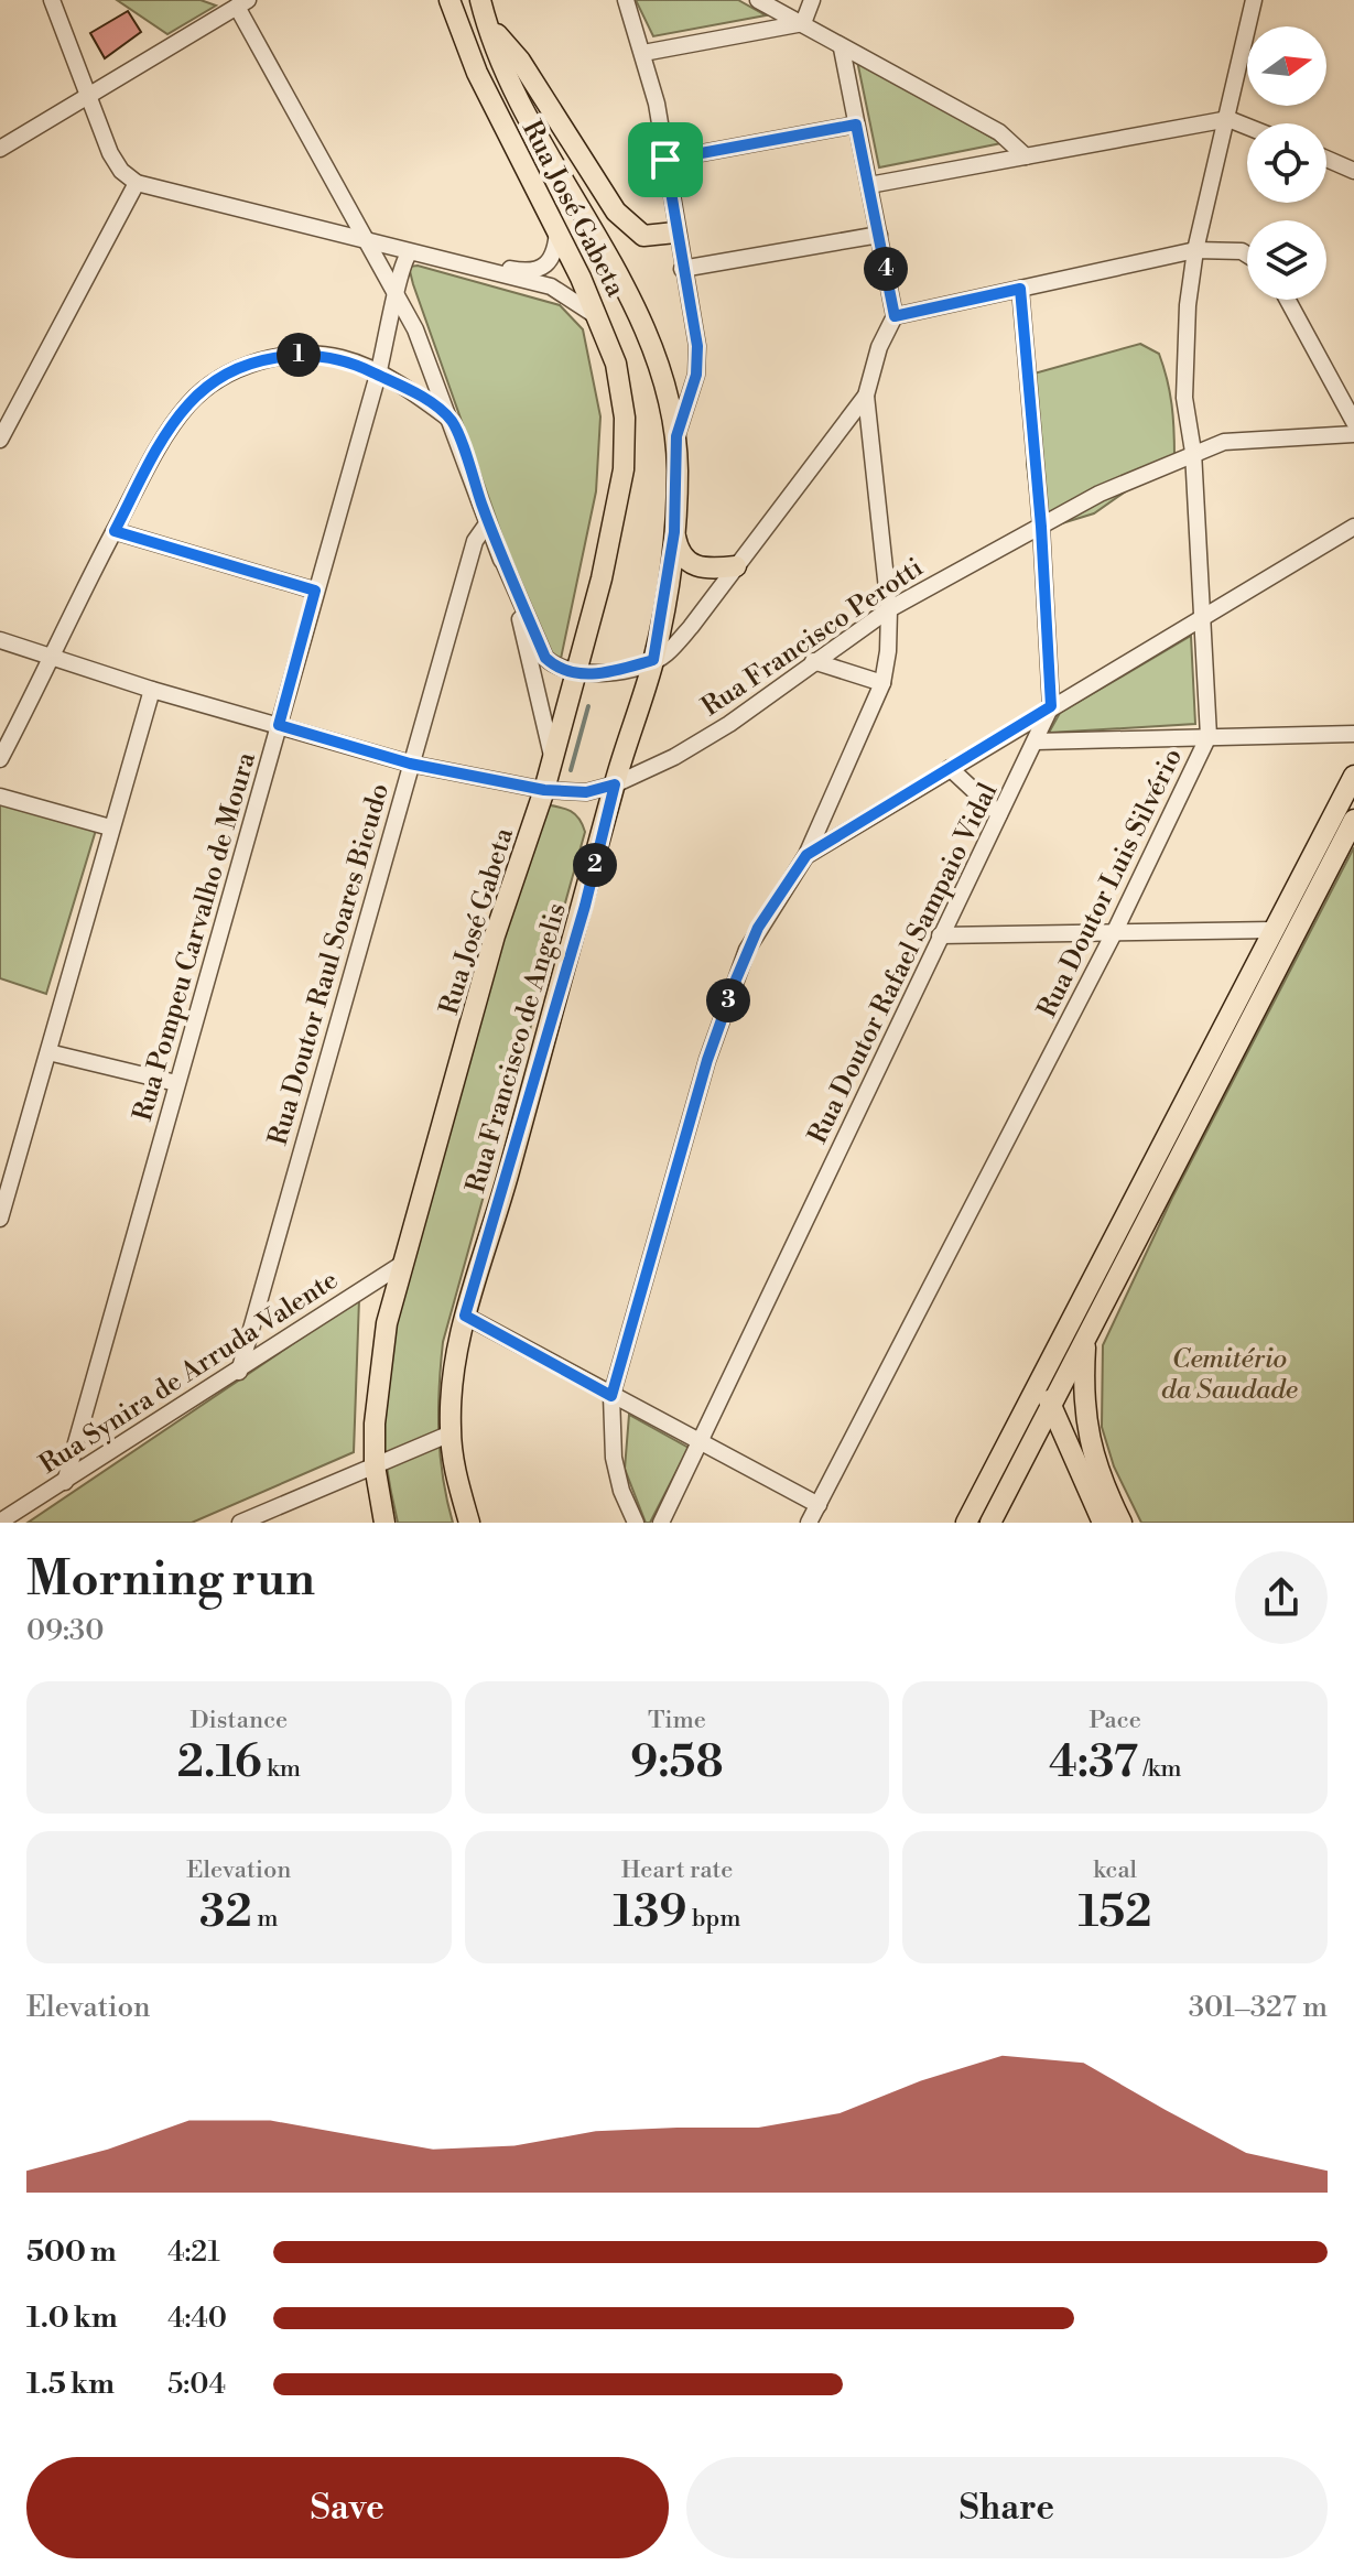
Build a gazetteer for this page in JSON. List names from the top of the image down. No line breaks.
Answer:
{"streets":{"main road":["Rua José Gabeta","Rua Francisco de Angelis"],"street":["Rua Francisco Perotti","Rua Doutor Luis Silvério","Rua Pompeu Carvalho de Moura","Rua Doutor Rafael Sampaio Vidal","Rua Doutor Raul Soares Bicudo","Rua Synira de Arruda Valente"]},"crossings":[["Rua José Gabeta","Rua Francisco Perotti"],["Rua José Gabeta","Rua Synira de Arruda Valente"],["Rua Francisco Perotti","Rua Doutor Luis Silvério"],["Rua Francisco Perotti","Rua Pompeu Carvalho de Moura"],["Rua Francisco Perotti","Rua Doutor Rafael Sampaio Vidal"],["Rua Francisco Perotti","Rua Doutor Raul Soares Bicudo"],["Rua Francisco Perotti","Rua Francisco de Angelis"],["Rua Pompeu Carvalho de Moura","Rua Synira de Arruda Valente"],["Rua Doutor Raul Soares Bicudo","Rua Synira de Arruda Valente"]],"parks":["Cemitério da Saudade"],"north":"right","page":{"pins":["4","1","2","3"],"heading":["Morning run","09:30"],"stats":[["Distance","2.16 km"],["Time","9:58"],["Pace","4:37 /km"],["Elevation","32 m"],["Heart rate","139 bpm"],["kcal","152"]],"chart":["Elevation","301–327 m"],"list":[{"name":"500 m","note":"4:21"},{"name":"1.0 km","note":"4:40"},{"name":"1.5 km","note":"5:04"}],"buttons":["Save","Share"]}}
